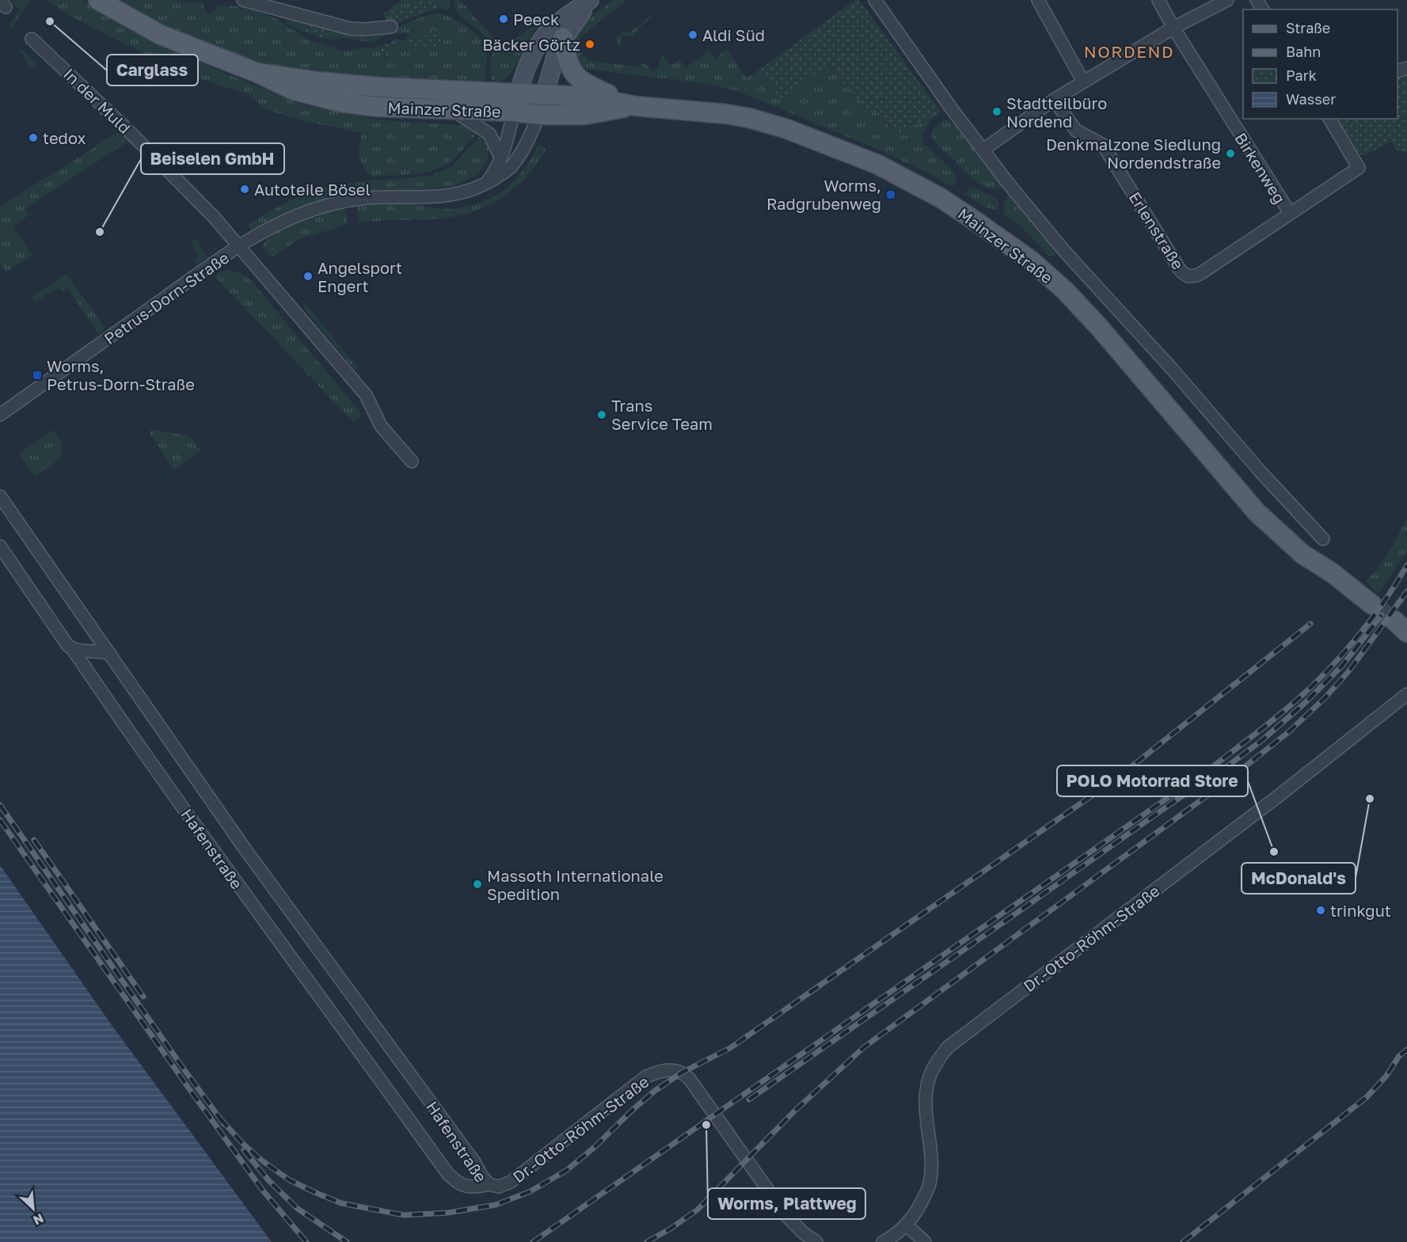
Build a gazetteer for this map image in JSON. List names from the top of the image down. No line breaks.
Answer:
{"streets":{"main road":["Mainzer Straße","Petrus-Dorn-Straße"],"street":["In der Muld","Birkenweg","Erlenstraße","Hafenstraße","Dr.-Otto-Röhm-Straße"]},"crossings":[["In der Muld","Petrus-Dorn-Straße"],["Mainzer Straße","Petrus-Dorn-Straße"],["Birkenweg","Erlenstraße"],["Hafenstraße","Dr.-Otto-Röhm-Straße"]],"districts":["NORDEND"],"places":{"other":["Peeck","Carglass","Aldi Süd","Bäcker Görtz","Stadtteilbüro Nordend","tedox","Denkmalzone Siedlung Nordendstraße","Autoteile Bösel","Beiselen GmbH","Angelsport Engert","Trans Service Team","McDonald's","POLO Motorrad Store","Massoth Internationale Spedition","trinkgut","Worms, Plattweg"],"transit":["Worms, Radgrubenweg","Worms, Petrus-Dorn-Straße"]},"legend":["Straße","Bahn","Park","Wasser"],"north":"bottom right"}
